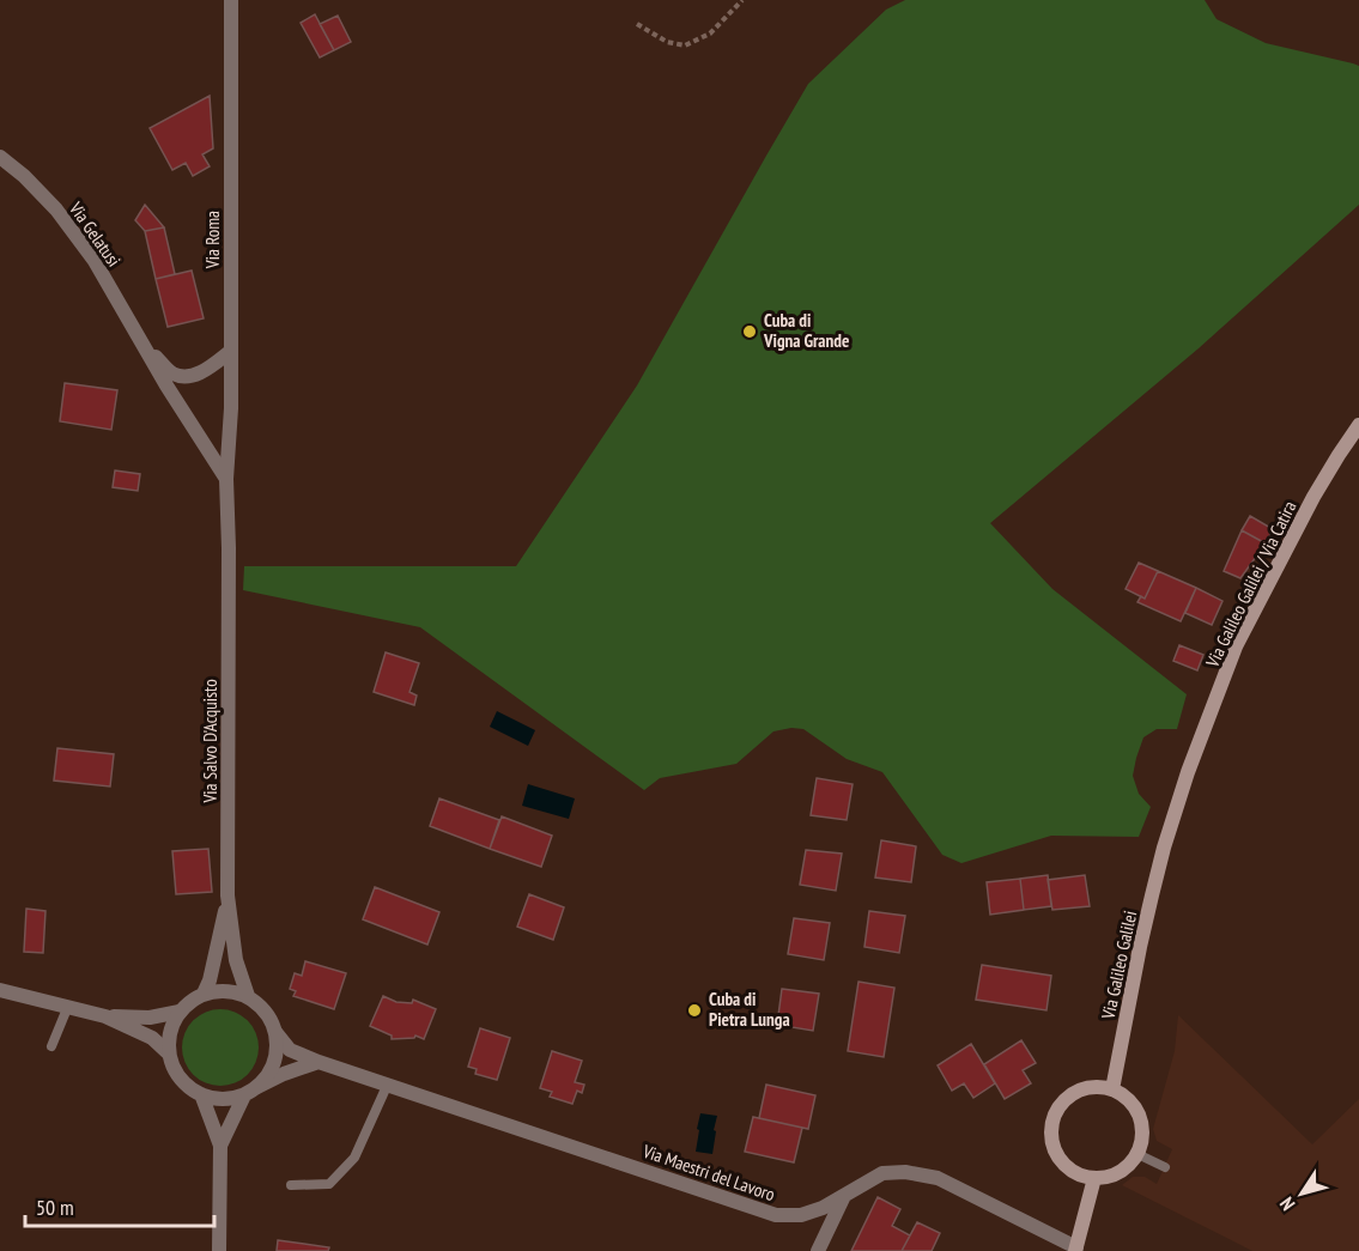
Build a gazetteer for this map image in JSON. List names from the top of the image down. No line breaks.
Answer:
{"streets":{"main road":["Via Galileo Galilei / Via Catira","Via Galileo Galilei"],"street":["Via Gelatusi","Via Roma","Via Salvo D'Acquisto","Via Maestri del Lavoro"]},"crossings":[["Via Gelatusi","Via Roma"],["Via Gelatusi","Via Salvo D'Acquisto"],["Via Roma","Via Salvo D'Acquisto"],["Via Galileo Galilei / Via Catira","Via Galileo Galilei"]],"places":["Cuba di Vigna Grande","Cuba di Pietra Lunga"],"scale_bar":"50 m","north":"bottom left"}
